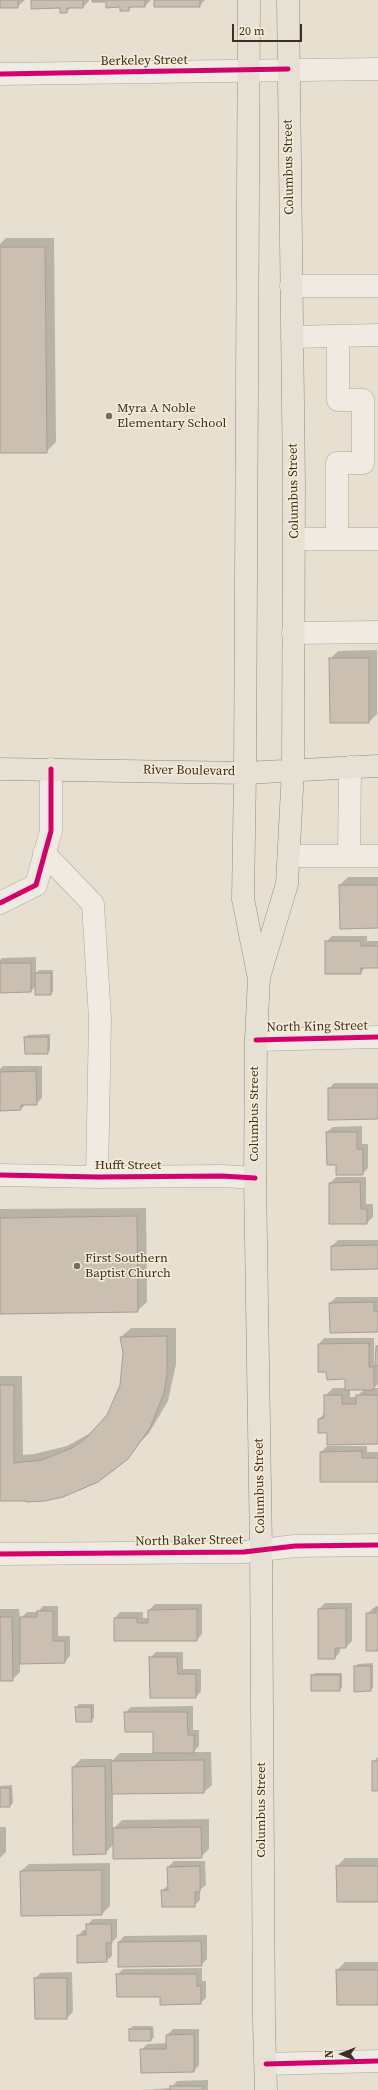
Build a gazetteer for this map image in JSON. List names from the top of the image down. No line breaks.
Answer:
{"streets":{"main road":["Columbus Street","River Boulevard"],"street":["Berkeley Street","North King Street","Hufft Street","North Baker Street"]},"crossings":[["Berkeley Street","Columbus Street"],["Columbus Street","River Boulevard"],["Columbus Street","North King Street"],["Columbus Street","Hufft Street"],["Columbus Street","North Baker Street"]],"places":["Myra A Noble Elementary School","First Southern Baptist Church"],"scale_bar":"20 m","north":"left"}
